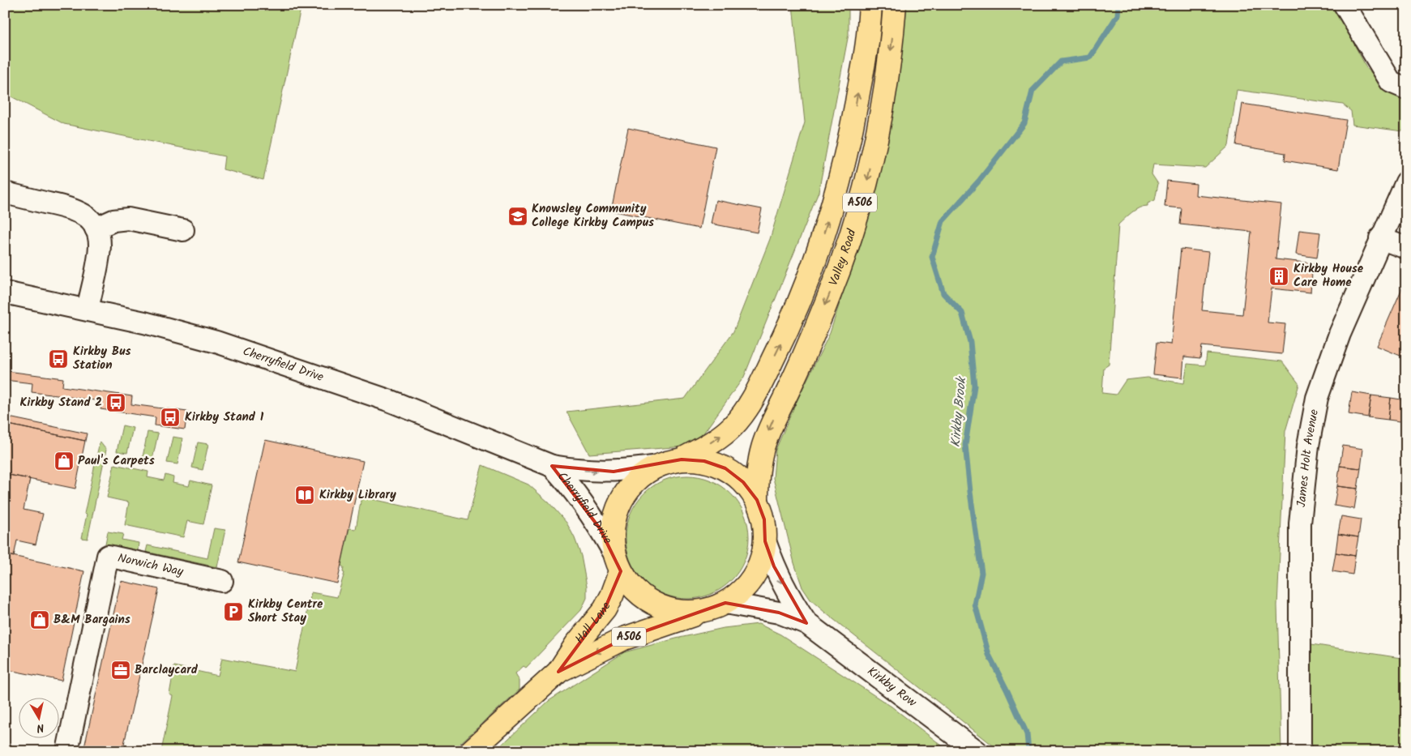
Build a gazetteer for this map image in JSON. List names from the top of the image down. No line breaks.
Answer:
{"streets":{"main road":["A506","Valley Road","Hall Lane"],"street":["Cherryfield Drive","James Holt Avenue","Norwich Way","Kirkby Row"]},"crossings":[["A506","Valley Road"],["A506","Cherryfield Drive"],["A506","Hall Lane"],["A506","Kirkby Row"],["Cherryfield Drive","Hall Lane"]],"one_way":["Hall Lane"],"water":["Kirkby Brook"],"places":{"school or university":["Knowsley Community College Kirkby Campus"],"building":["Kirkby House Care Home"],"bus stop":["Kirkby Bus Station","Kirkby Stand 2","Kirkby Stand 1"],"shop":["Paul's Carpets","B&M Bargains"],"library":["Kirkby Library"],"parking":["Kirkby Centre Short Stay"],"office":["Barclaycard"]},"north":"bottom"}
